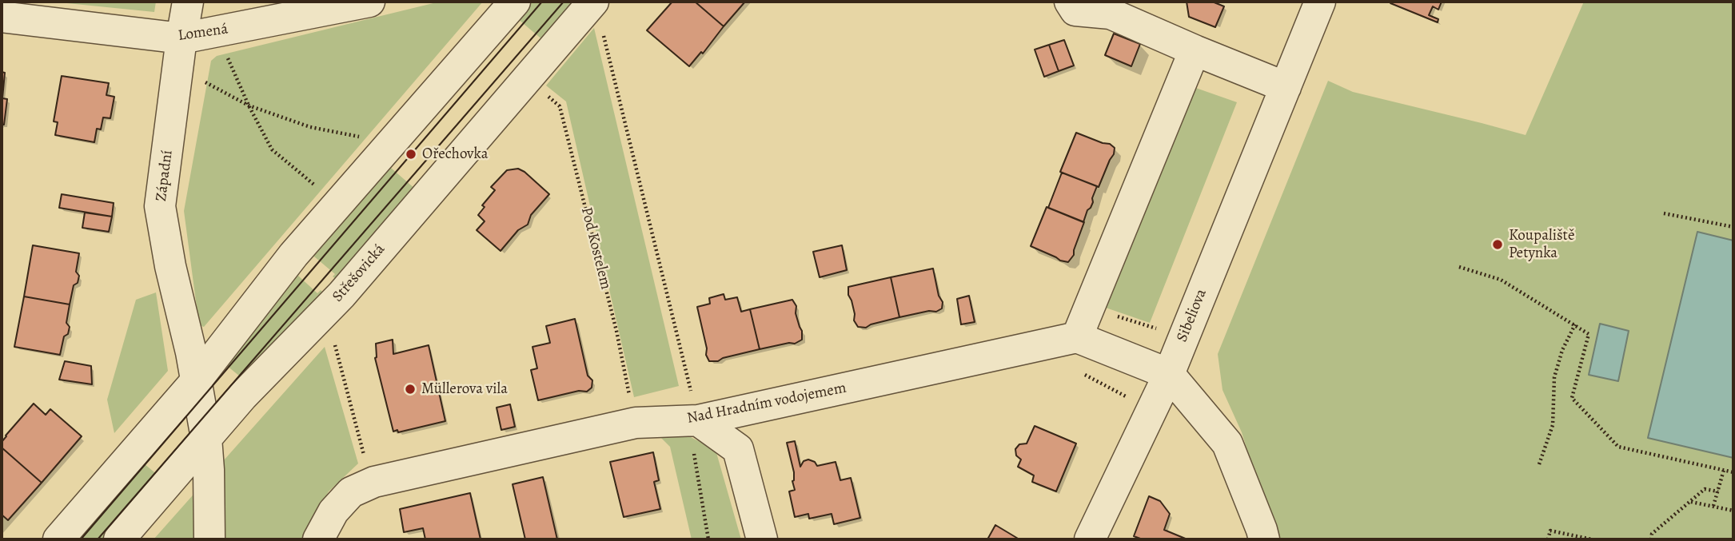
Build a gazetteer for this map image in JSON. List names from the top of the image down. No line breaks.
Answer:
{"streets":{"street":["Lomená","Západní","Střešovická","Sibeliova","Nad Hradním vodojemem"],"path":["Pod Kostelem"]},"crossings":[["Lomená","Západní"],["Západní","Střešovická"],["Pod Kostelem","Nad Hradním vodojemem"]],"places":["Ořechovka","Koupaliště Petynka","Müllerova vila"]}
